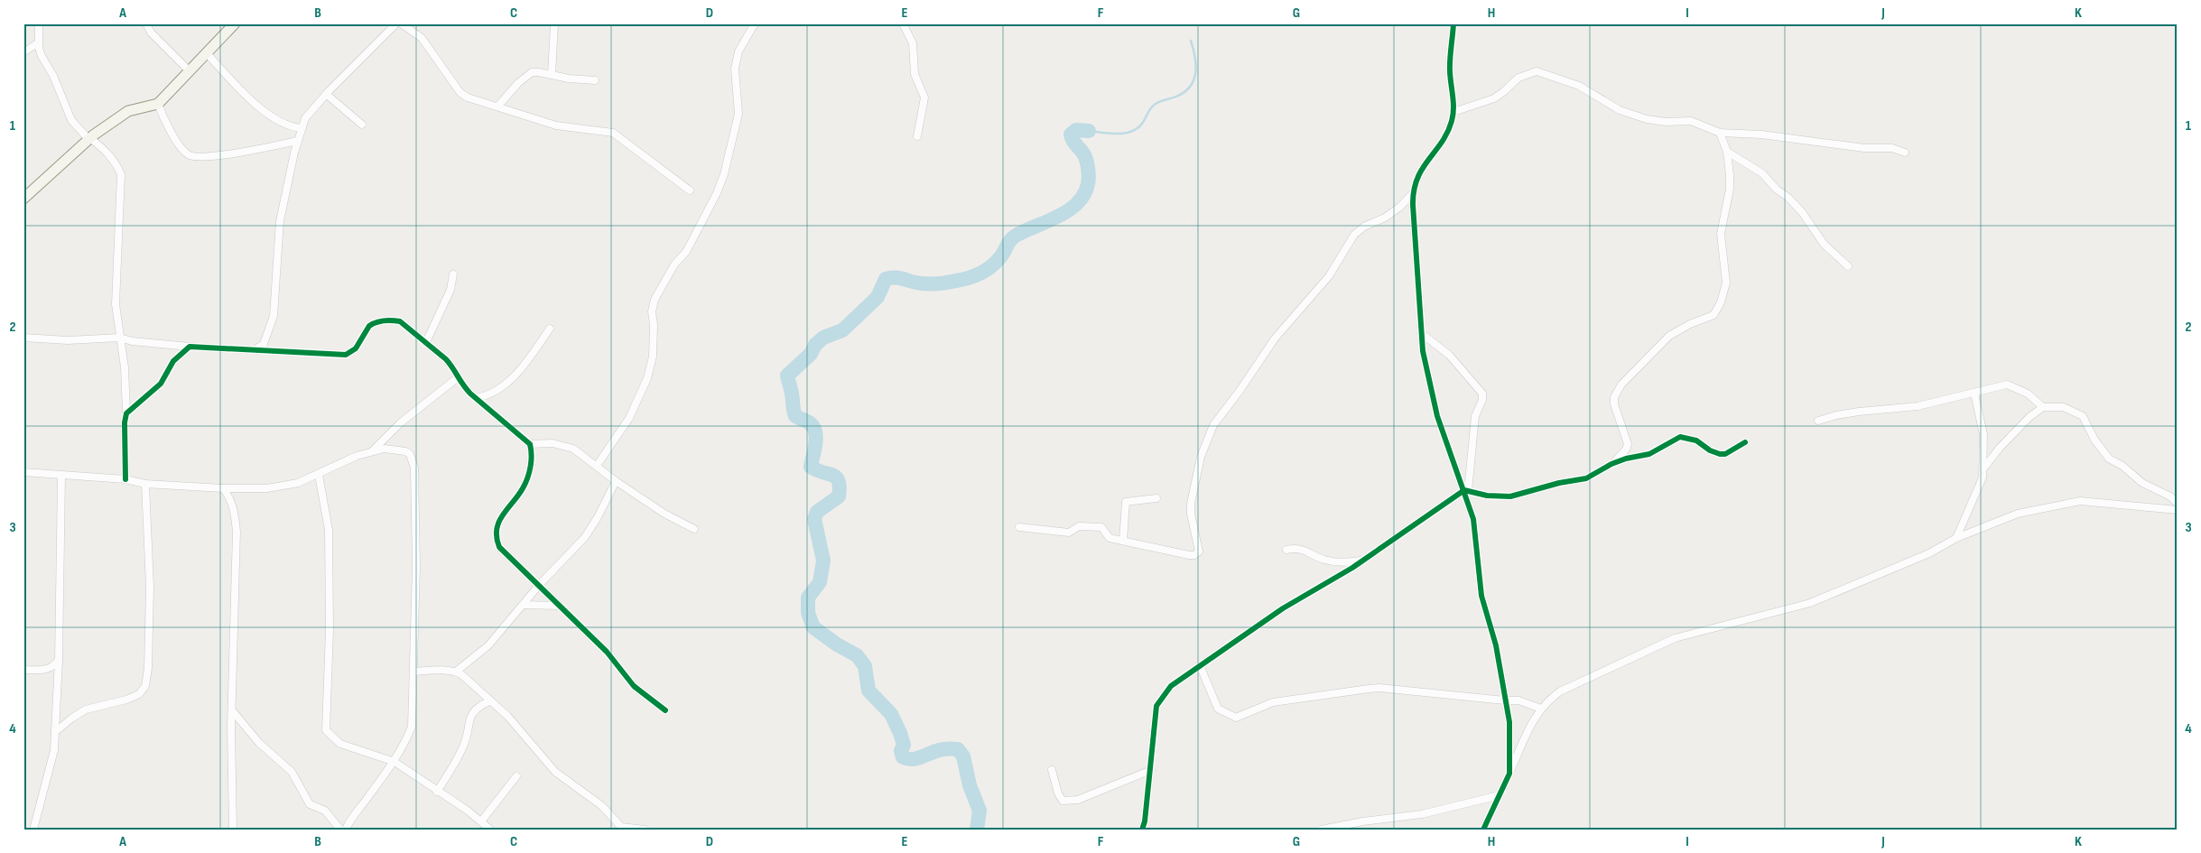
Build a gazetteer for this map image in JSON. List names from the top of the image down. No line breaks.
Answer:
{"grid":{"columns":["A","B","C","D","E","F","G","H","I","J","K"],"rows":["1","2","3","4"]}}
